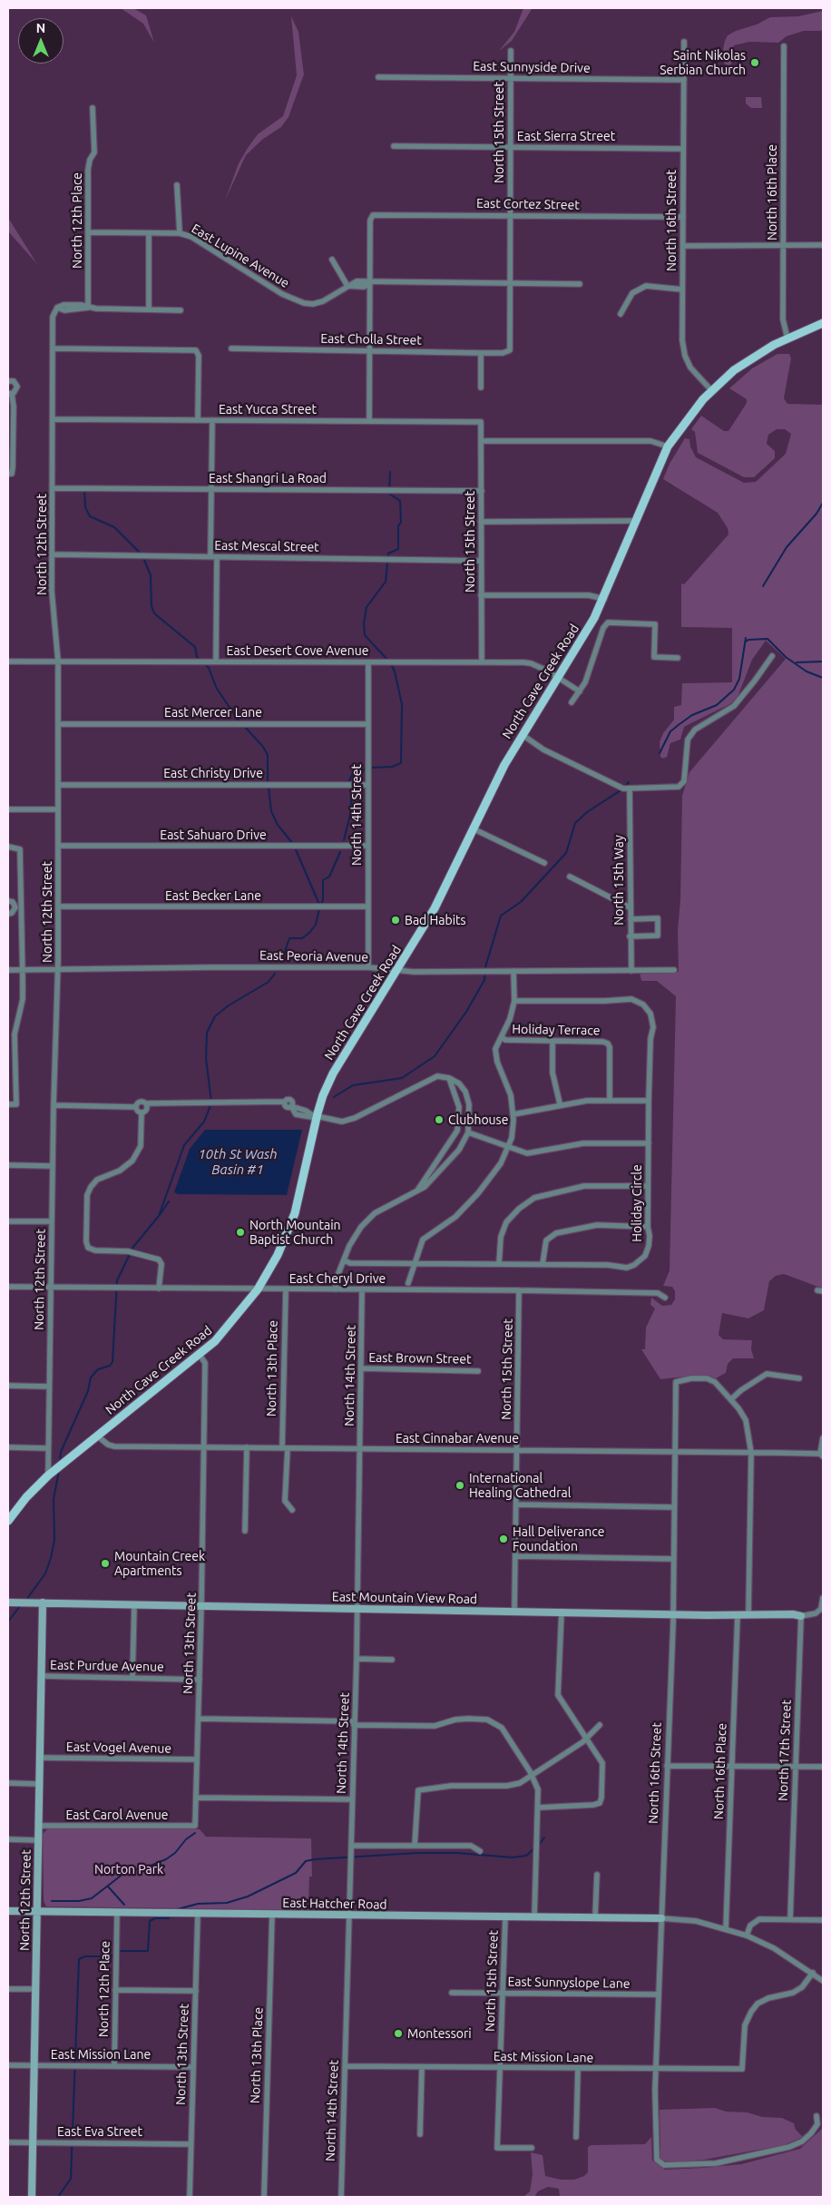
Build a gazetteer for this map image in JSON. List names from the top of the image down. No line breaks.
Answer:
{"streets":{"main road":["North Cave Creek Road"],"street":["East Sunnyside Drive","North 15th Street","East Sierra Street","North 16th Place","East Cortez Street","North 12th Place","North 16th Street","East Lupine Avenue","East Cholla Street","East Yucca Street","East Shangri La Road","North 12th Street","East Mescal Street","East Desert Cove Avenue","East Mercer Lane","East Christy Drive","North 14th Street","East Sahuaro Drive","North 15th Way","East Becker Lane","East Peoria Avenue","Holiday Terrace","Holiday Circle","East Cheryl Drive","East Brown Street","North 13th Place","East Cinnabar Avenue","East Mountain View Road","North 13th Street","East Purdue Avenue","East Vogel Avenue","North 17th Street","East Carol Avenue","East Hatcher Road","East Sunnyslope Lane","East Mission Lane","East Eva Street"]},"crossings":[["East Sunnyside Drive","North 15th Street"],["East Sunnyside Drive","North 16th Street"],["North 15th Street","East Sierra Street"],["North 15th Street","East Cortez Street"],["North 15th Street","East Lupine Avenue"],["North 15th Street","East Cholla Street"],["North 15th Street","East Yucca Street"],["North 15th Street","East Shangri La Road"],["North 15th Street","East Mescal Street"],["North 15th Street","East Desert Cove Avenue"],["North 15th Street","East Cheryl Drive"],["North 15th Street","East Cinnabar Avenue"],["North 15th Street","East Mountain View Road"],["North 15th Street","East Hatcher Road"],["North 15th Street","East Sunnyslope Lane"],["North 15th Street","East Mission Lane"],["East Sierra Street","North 16th Street"],["North 16th Place","North Cave Creek Road"],["North 16th Place","East Mountain View Road"],["East Cortez Street","North 16th Street"],["East Cortez Street","East Lupine Avenue"],["North 12th Place","East Lupine Avenue"],["North 12th Place","North 12th Street"],["North 12th Place","East Hatcher Road"],["North 12th Place","East Mission Lane"],["North 16th Street","North Cave Creek Road"],["North 16th Street","East Cinnabar Avenue"],["North 16th Street","East Mountain View Road"],["North 16th Street","East Hatcher Road"],["North 16th Street","East Sunnyslope Lane"],["North 16th Street","East Mission Lane"],["East Yucca Street","North 12th Street"],["East Shangri La Road","North 12th Street"],["North 12th Street","East Mescal Street"],["North 12th Street","East Desert Cove Avenue"],["North 12th Street","North Cave Creek Road"],["North 12th Street","East Mercer Lane"],["North 12th Street","East Christy Drive"],["North 12th Street","East Sahuaro Drive"],["North 12th Street","East Becker Lane"],["North 12th Street","East Peoria Avenue"],["North 12th Street","East Cheryl Drive"],["North 12th Street","East Mountain View Road"],["North 12th Street","East Purdue Avenue"],["North 12th Street","East Vogel Avenue"],["North 12th Street","East Carol Avenue"],["North 12th Street","East Hatcher Road"],["North 12th Street","East Mission Lane"],["North 12th Street","East Eva Street"],["East Desert Cove Avenue","North Cave Creek Road"],["East Desert Cove Avenue","North 14th Street"],["North Cave Creek Road","East Peoria Avenue"],["North Cave Creek Road","East Cheryl Drive"],["North Cave Creek Road","East Cinnabar Avenue"],["North Cave Creek Road","North 13th Street"],["East Mercer Lane","North 14th Street"],["East Christy Drive","North 14th Street"],["North 14th Street","East Sahuaro Drive"],["North 14th Street","East Becker Lane"],["North 14th Street","East Peoria Avenue"],["North 14th Street","East Cheryl Drive"],["North 14th Street","East Brown Street"],["North 14th Street","East Cinnabar Avenue"],["North 14th Street","East Mountain View Road"],["North 14th Street","East Hatcher Road"],["North 14th Street","East Mission Lane"],["North 15th Way","East Peoria Avenue"],["East Cheryl Drive","North 13th Place"],["North 13th Place","East Cinnabar Avenue"],["North 13th Place","East Hatcher Road"],["East Cinnabar Avenue","North 13th Street"],["East Mountain View Road","North 13th Street"],["East Mountain View Road","North 17th Street"],["North 13th Street","East Purdue Avenue"],["North 13th Street","East Vogel Avenue"],["North 13th Street","East Carol Avenue"],["North 13th Street","East Hatcher Road"],["North 13th Street","East Mission Lane"],["North 13th Street","East Eva Street"]],"water":["10th St Wash Basin #1"],"parks":["Norton Park"],"places":["Saint Nikolas Serbian Church","Bad Habits","Clubhouse","North Mountain Baptist Church","International Healing Cathedral","Hall Deliverance Foundation","Mountain Creek Apartments","Montessori"],"north":"top"}
